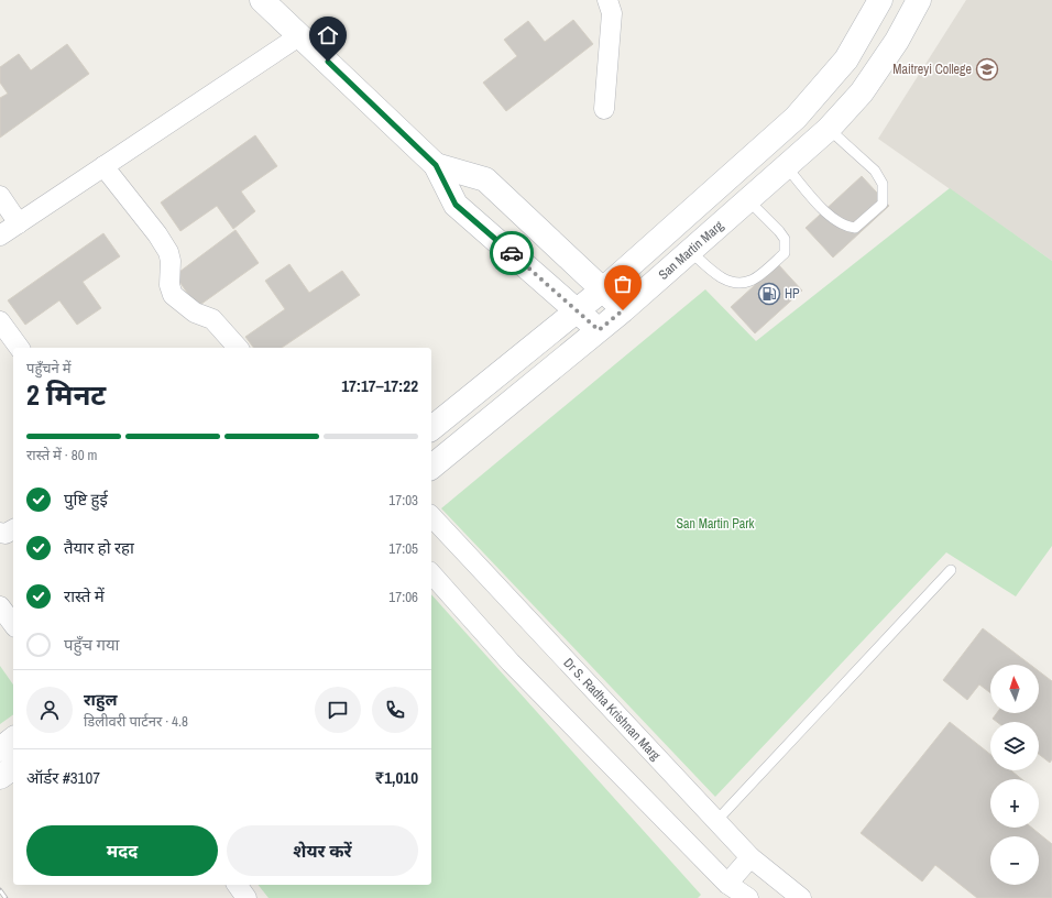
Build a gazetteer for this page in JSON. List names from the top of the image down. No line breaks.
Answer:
{"streets":{"street":["San Martin Marg","Dr S. Radha Krishnan Marg"]},"parks":["San Martin Park"],"places":{"school or university":["Maitreyi College"],"fuel station":["HP"]},"north":"top","page":{"heading":["2 मिनट","पहुँचने में","17:17–17:22"],"panel":["राहुल","डिलीवरी पार्टनर · 4.8","ऑर्डर #3107","₹1,010"],"bar":"रास्ते में · 80 m","list":[["पुष्टि हुई","17:03"],["तैयार हो रहा","17:05"],["रास्ते में","17:06"],"पहुँच गया"],"map_buttons":["+","−"],"buttons":["मदद","शेयर करें"]}}
